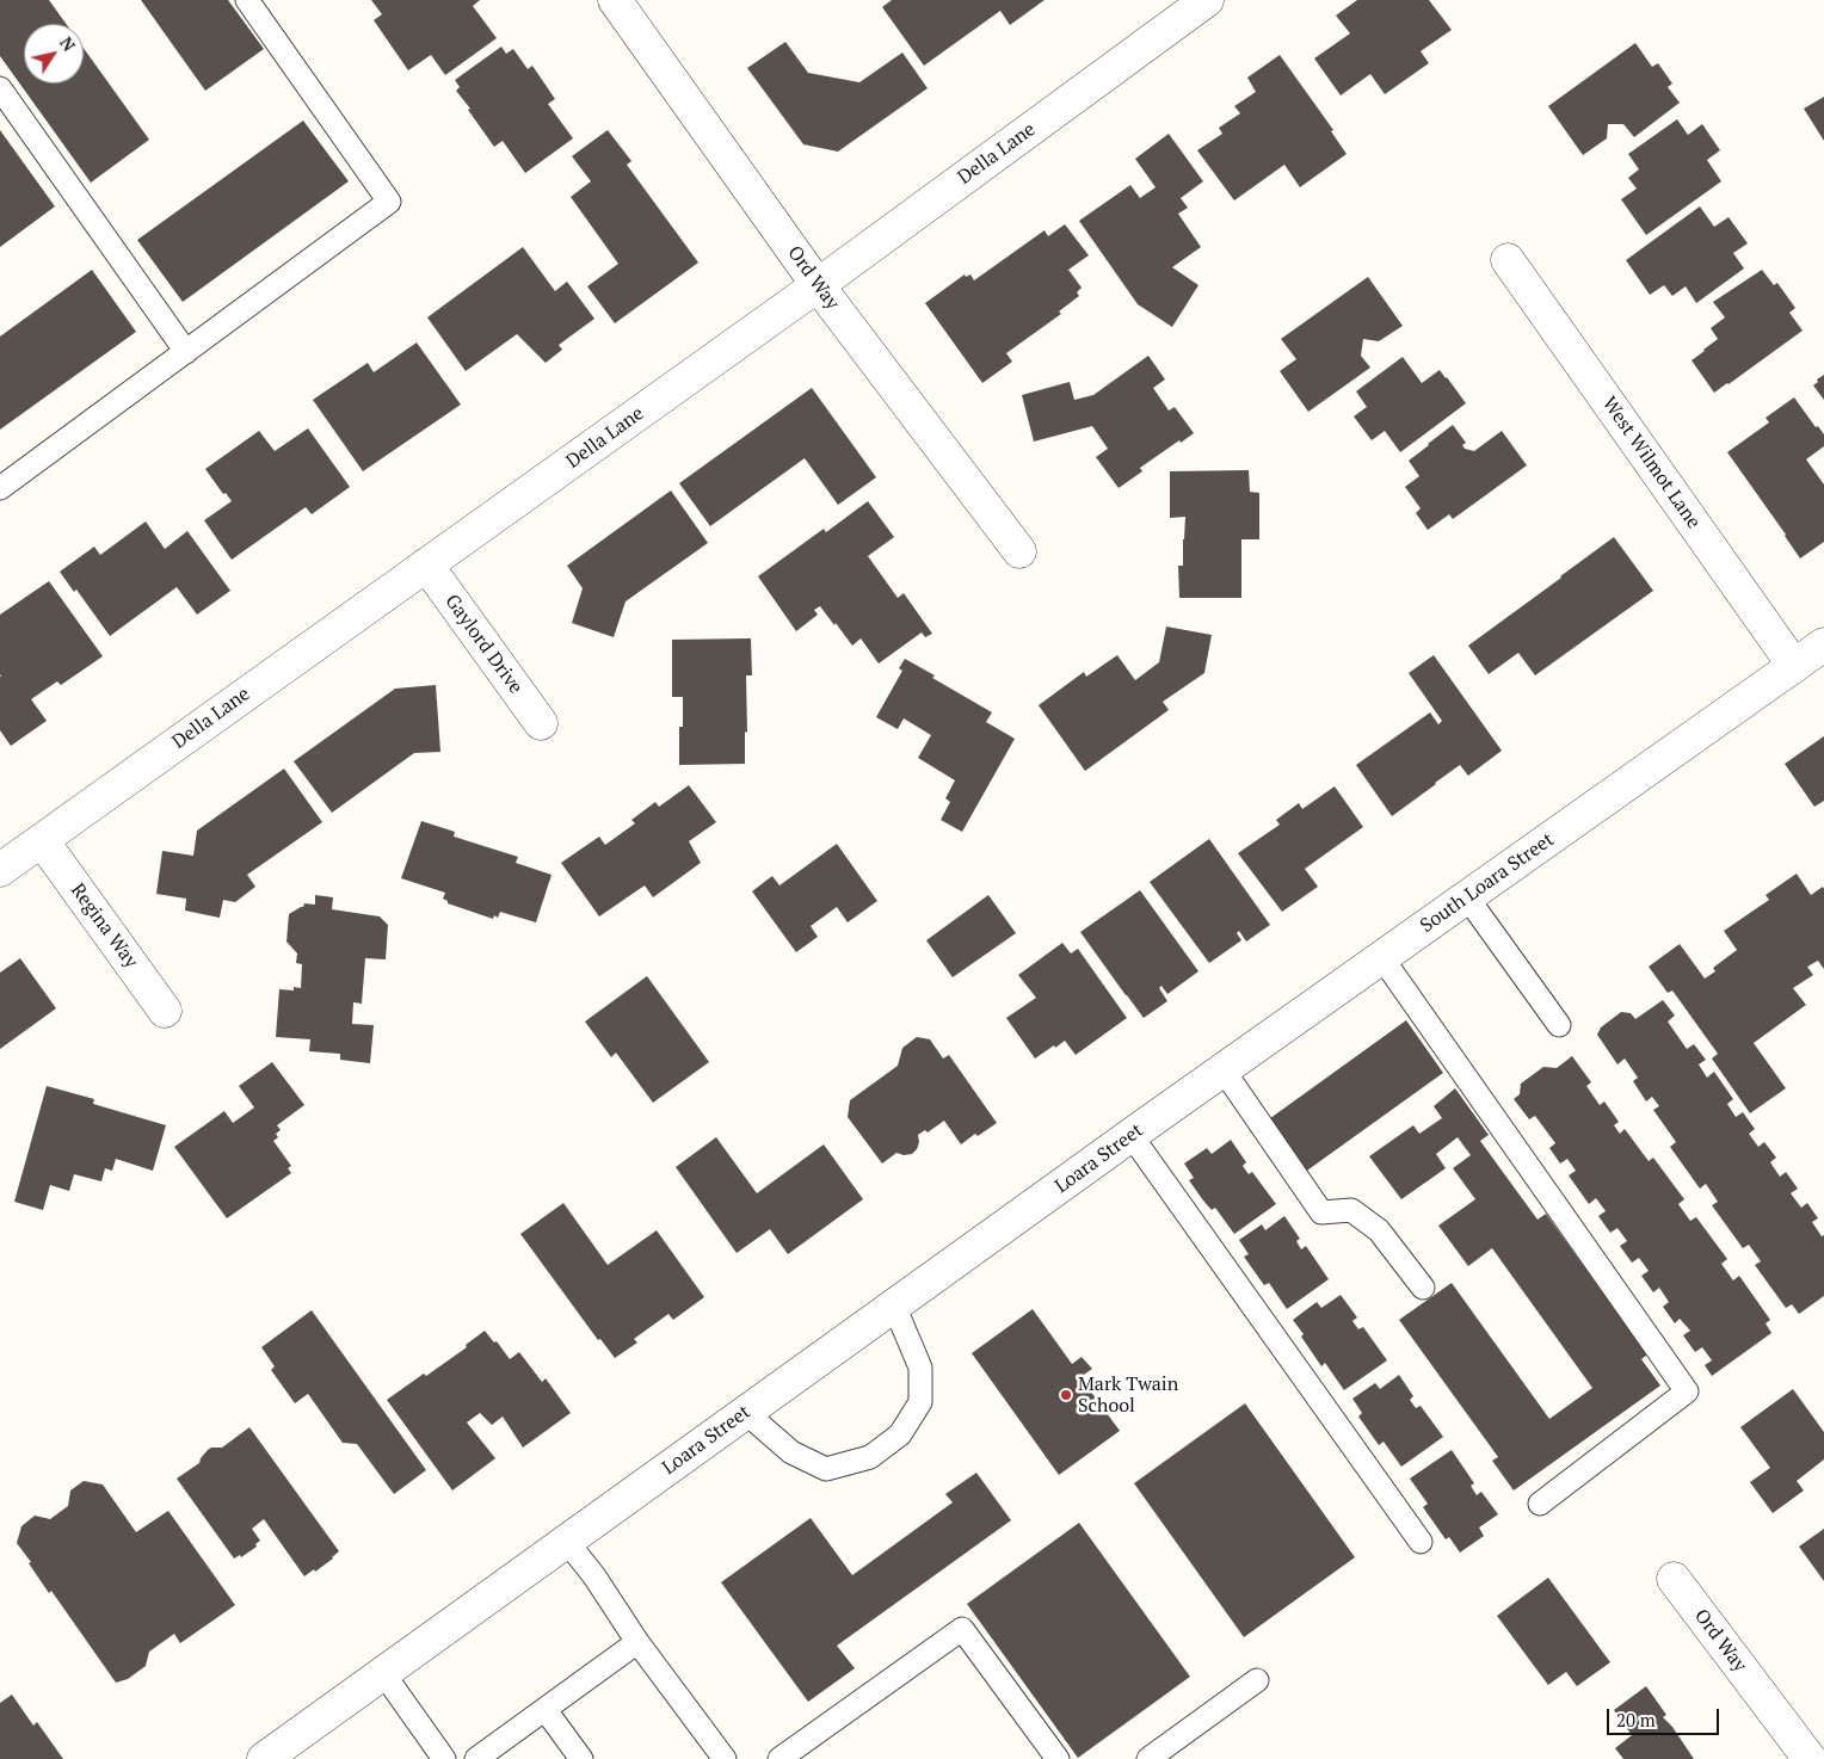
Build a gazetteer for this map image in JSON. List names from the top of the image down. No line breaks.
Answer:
{"streets":{"street":["Della Lane","Ord Way","West Wilmot Lane","Gaylord Drive","South Loara Street","Regina Way","Loara Street"]},"crossings":[["Della Lane","Ord Way"],["Della Lane","Gaylord Drive"],["Della Lane","Regina Way"],["West Wilmot Lane","South Loara Street"],["South Loara Street","Loara Street"]],"places":["Mark Twain School"],"scale_bar":"20 m","north":"top right"}
